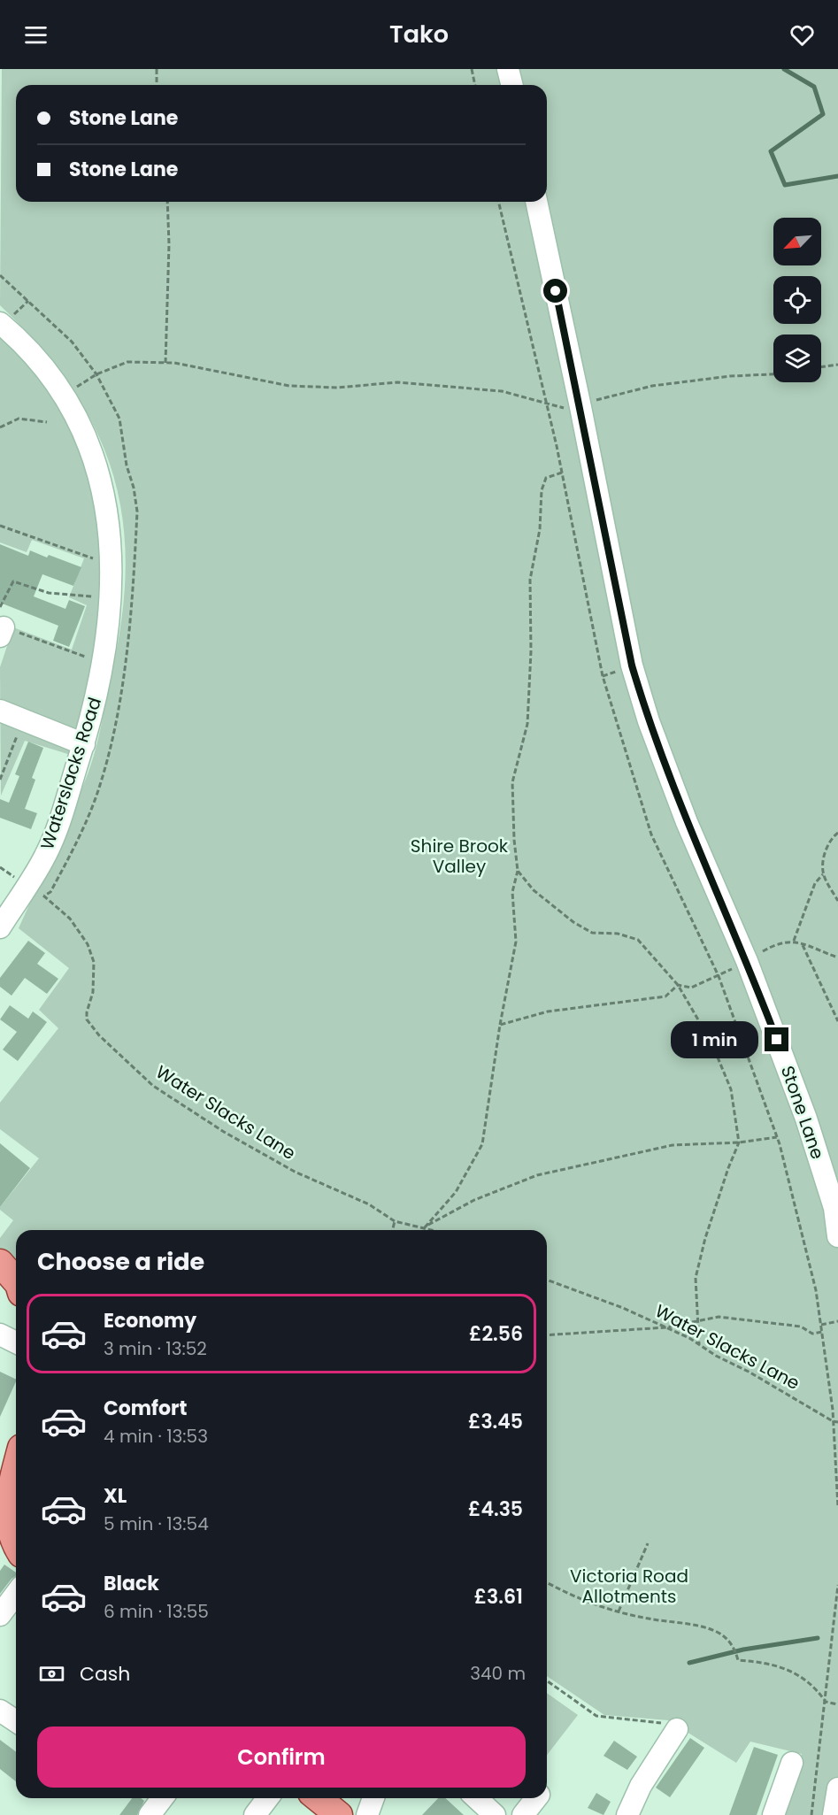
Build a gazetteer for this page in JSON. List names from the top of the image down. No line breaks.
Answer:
{"streets":{"street":["Waterslacks Road","Stone Lane"],"path":["Water Slacks Lane"]},"parks":["Shire Brook Valley","Victoria Road Allotments"],"north":"bottom left","page":{"header":"Tako","banner":["Stone Lane","Stone Lane"],"bubble":"1 min","heading":"Choose a ride","list":[{"name":"Economy","note":"3 min · 13:52","value":"£2.56"},{"name":"Comfort","note":"4 min · 13:53","value":"£3.45"},{"name":"XL","note":"5 min · 13:54","value":"£4.35"},{"name":"Black","note":"6 min · 13:55","value":"£3.61"}],"pay":["Cash","340 m"],"buttons":"Confirm"}}
